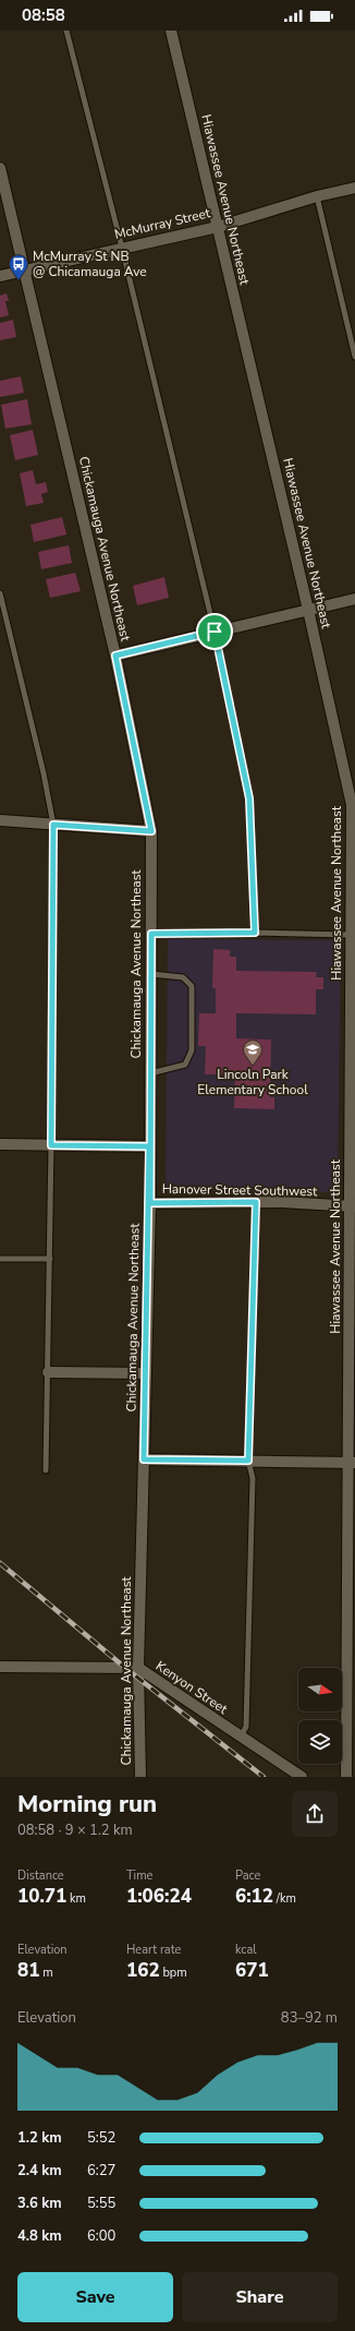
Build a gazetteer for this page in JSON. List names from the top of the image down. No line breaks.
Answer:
{"streets":{"street":["Hiawassee Avenue Northeast","McMurray Street","Chickamauga Avenue Northeast","Hanover Street Southwest","Kenyon Street"]},"crossings":[["Hiawassee Avenue Northeast","McMurray Street"],["Hiawassee Avenue Northeast","Hanover Street Southwest"],["McMurray Street","Chickamauga Avenue Northeast"],["Chickamauga Avenue Northeast","Hanover Street Southwest"],["Chickamauga Avenue Northeast","Kenyon Street"]],"places":{"bus stop":["McMurray St NB @ Chicamauga Ave"],"school or university":["Lincoln Park Elementary School"]},"north":"right","page":{"status":"08:58","heading":["Morning run","08:58 · 9 × 1.2 km"],"stats":[["Distance","10.71 km"],["Time","1:06:24"],["Pace","6:12 /km"],["Elevation","81 m"],["Heart rate","162 bpm"],["kcal","671"]],"chart":["Elevation","83–92 m"],"list":[{"name":"1.2 km","note":"5:52"},{"name":"2.4 km","note":"6:27"},{"name":"3.6 km","note":"5:55"},{"name":"4.8 km","note":"6:00"}],"buttons":["Save","Share"]}}
